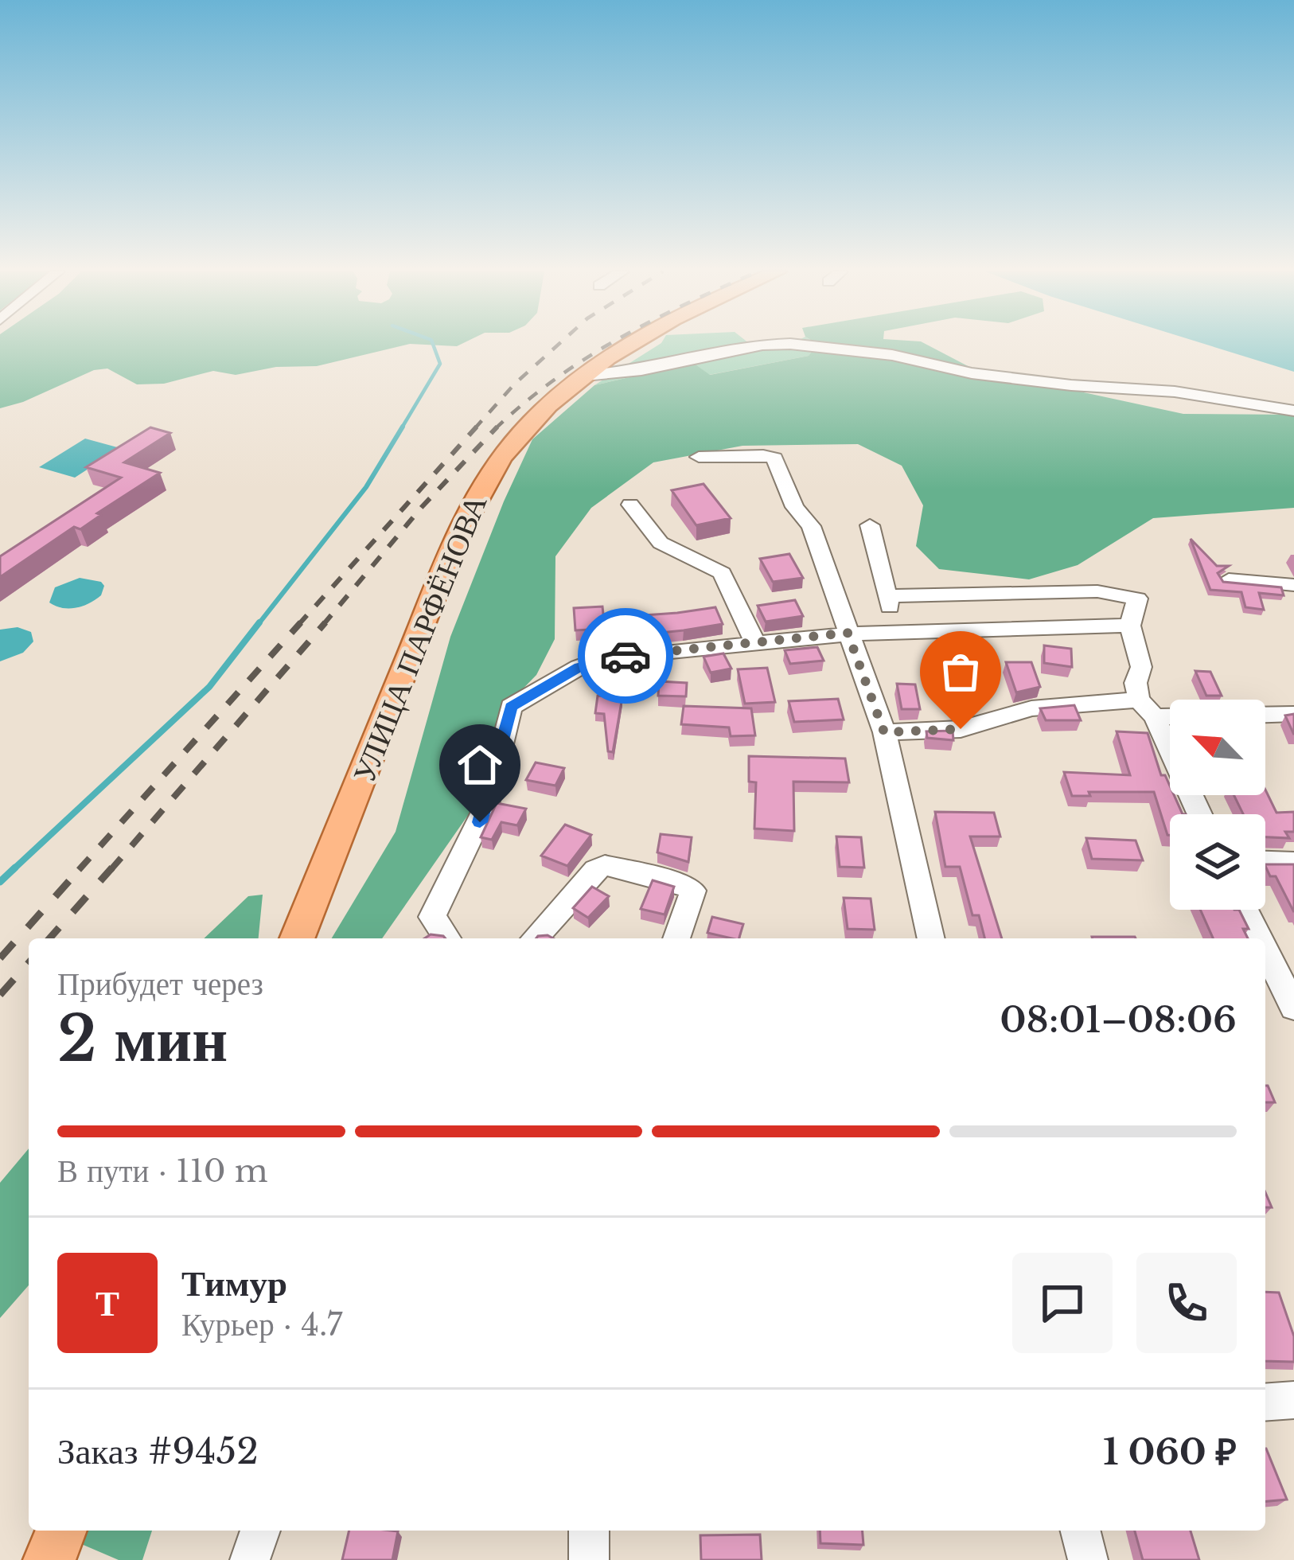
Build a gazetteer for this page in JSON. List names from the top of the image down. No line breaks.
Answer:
{"streets":{"main road":["УЛИЦА ПАРФЁНОВА"]},"north":"top left","page":{"heading":["2 мин","Прибудет через","08:01–08:06"],"panel":["Тимур","Курьер · 4.7","Заказ #9452","1 060 ₽"],"bar":"В пути · 110 m","round":"Т"}}
